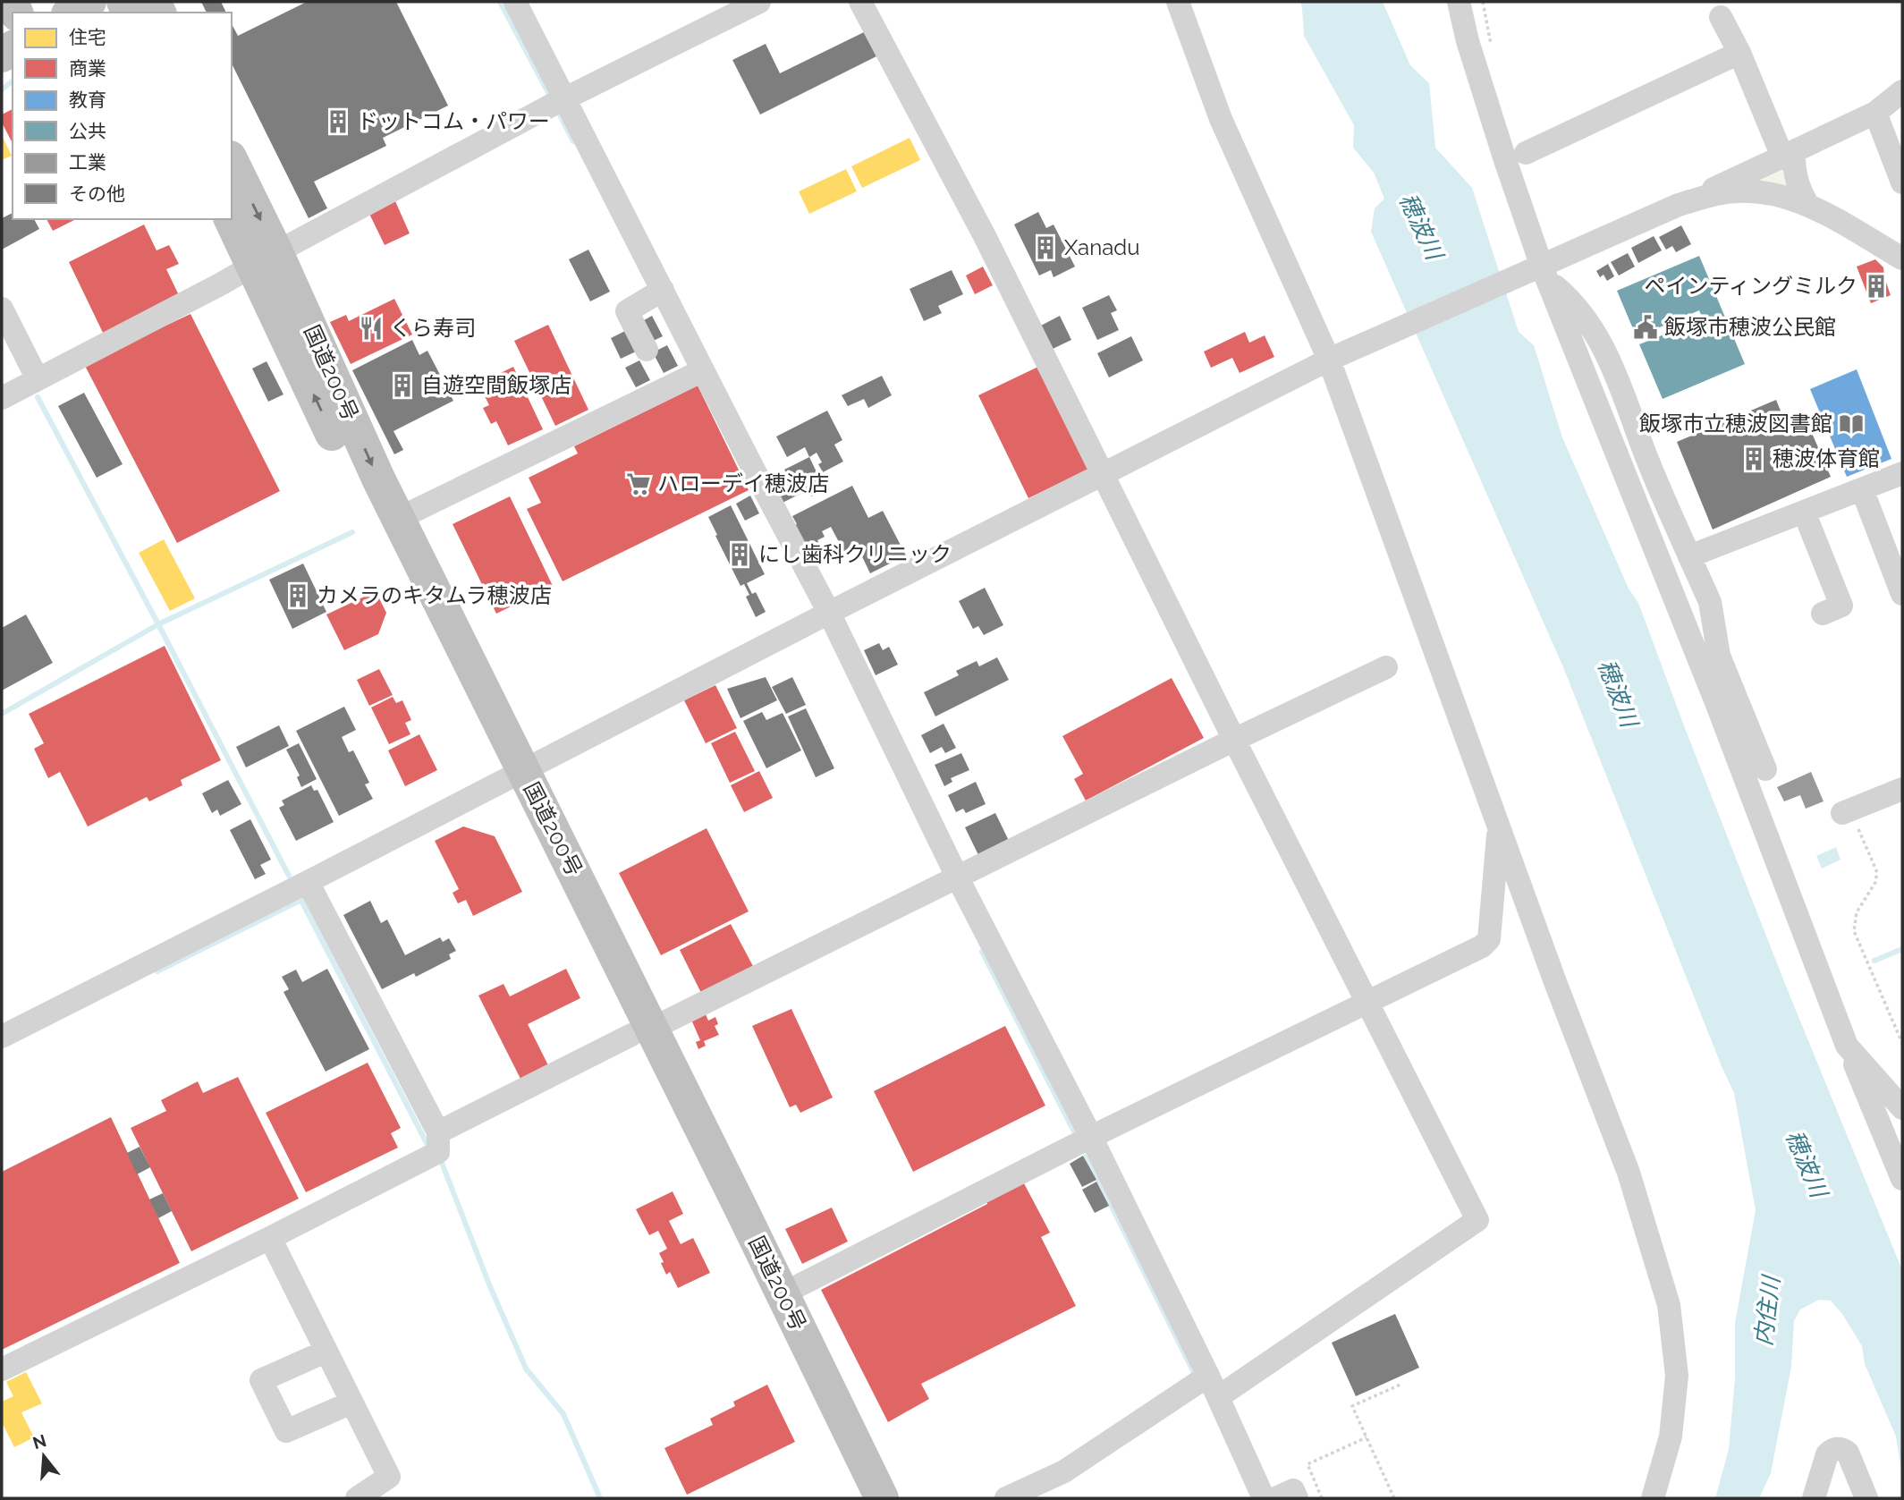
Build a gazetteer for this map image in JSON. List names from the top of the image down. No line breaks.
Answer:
{"streets":{"highway":["国道200号"]},"water":["穂波川","内住川"],"places":{"building":["ドットコム・パワー","Xanadu","ペインティングミルク","自遊空間飯塚店","穂波体育館","にし歯科クリニック","カメラのキタムラ穂波店"],"public building":["飯塚市穂波公民館"],"restaurant":["くら寿司"],"library":["飯塚市立穂波図書館"],"supermarket":["ハローデイ穂波店"]},"legend":["住宅","商業","教育","公共","工業","その他"],"north":"top"}
